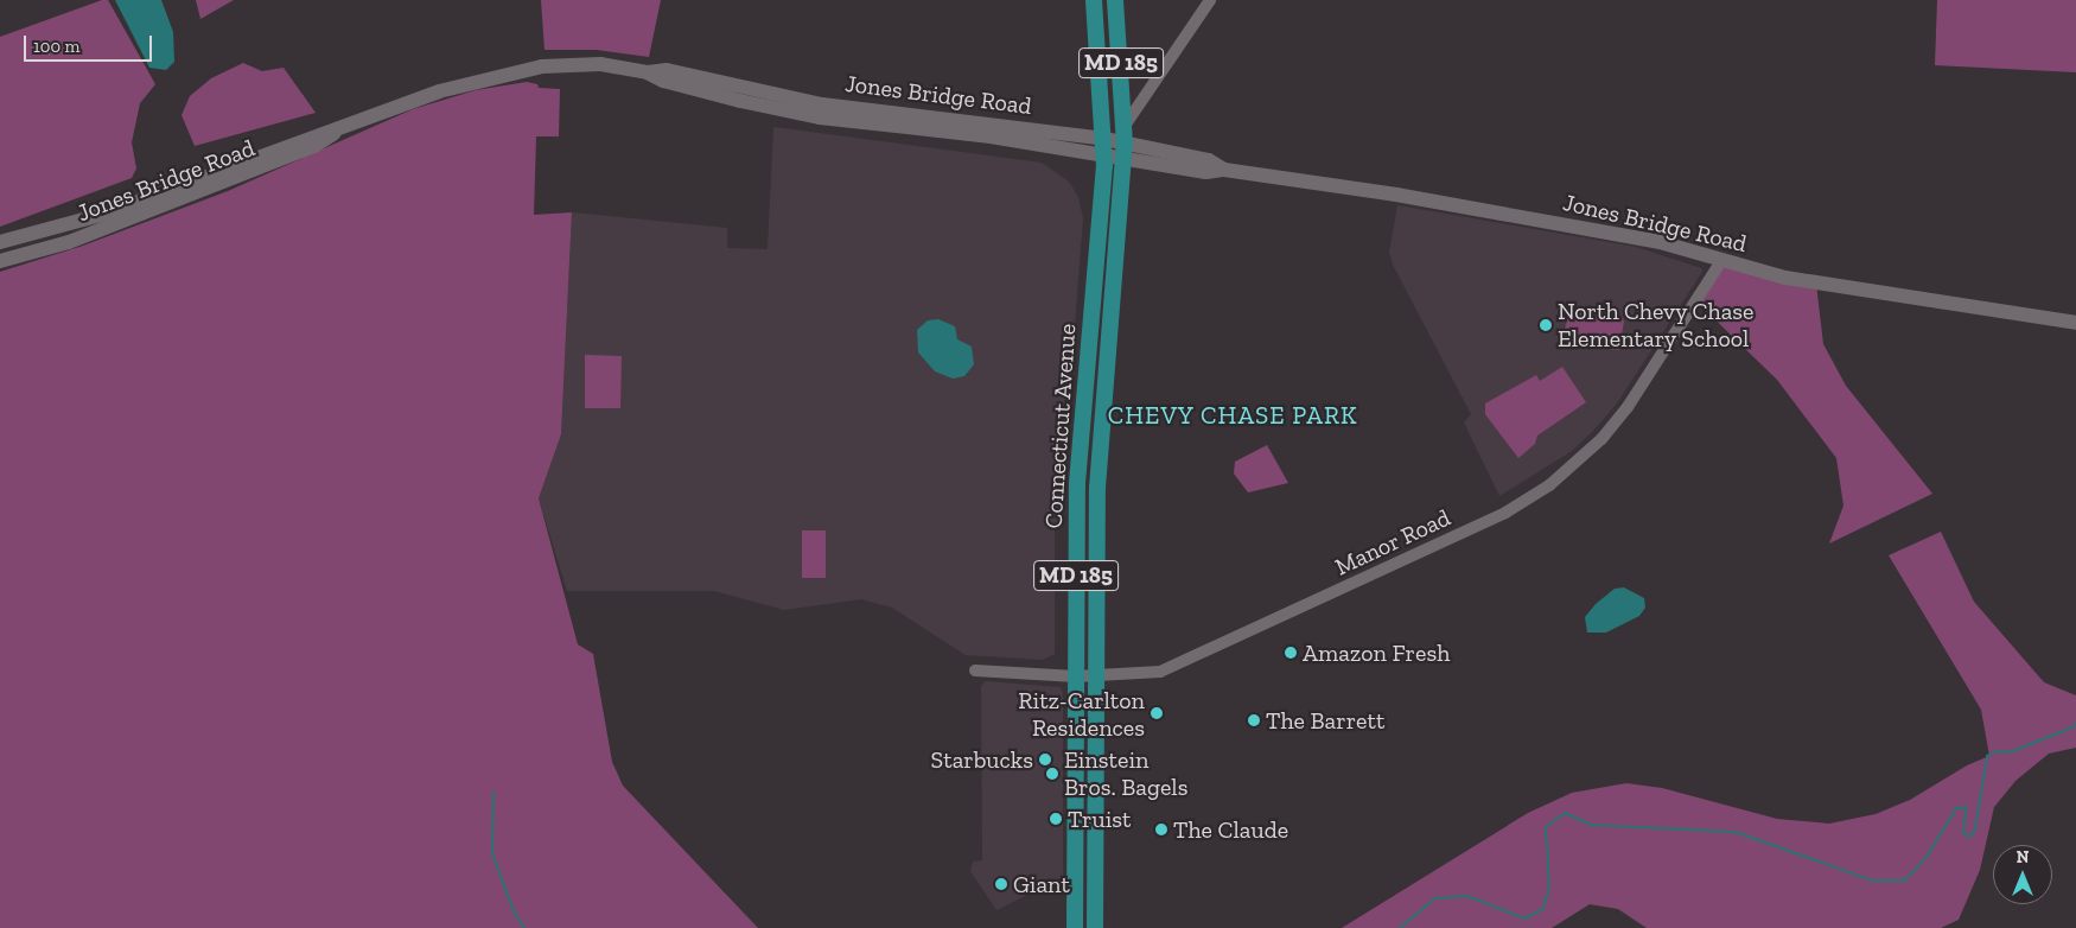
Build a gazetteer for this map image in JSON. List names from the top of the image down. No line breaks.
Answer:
{"streets":{"main road":["MD 185","Jones Bridge Road","Connecticut Avenue"],"street":["Manor Road"]},"crossings":[["Jones Bridge Road","Connecticut Avenue"],["Jones Bridge Road","Manor Road"],["Connecticut Avenue","Manor Road"]],"districts":["CHEVY CHASE PARK"],"places":["North Chevy Chase Elementary School","Amazon Fresh","Ritz-Carlton Residences","The Barrett","Starbucks","Einstein Bros. Bagels","Truist","The Claude","Giant"],"scale_bar":"100 m","north":"top"}
